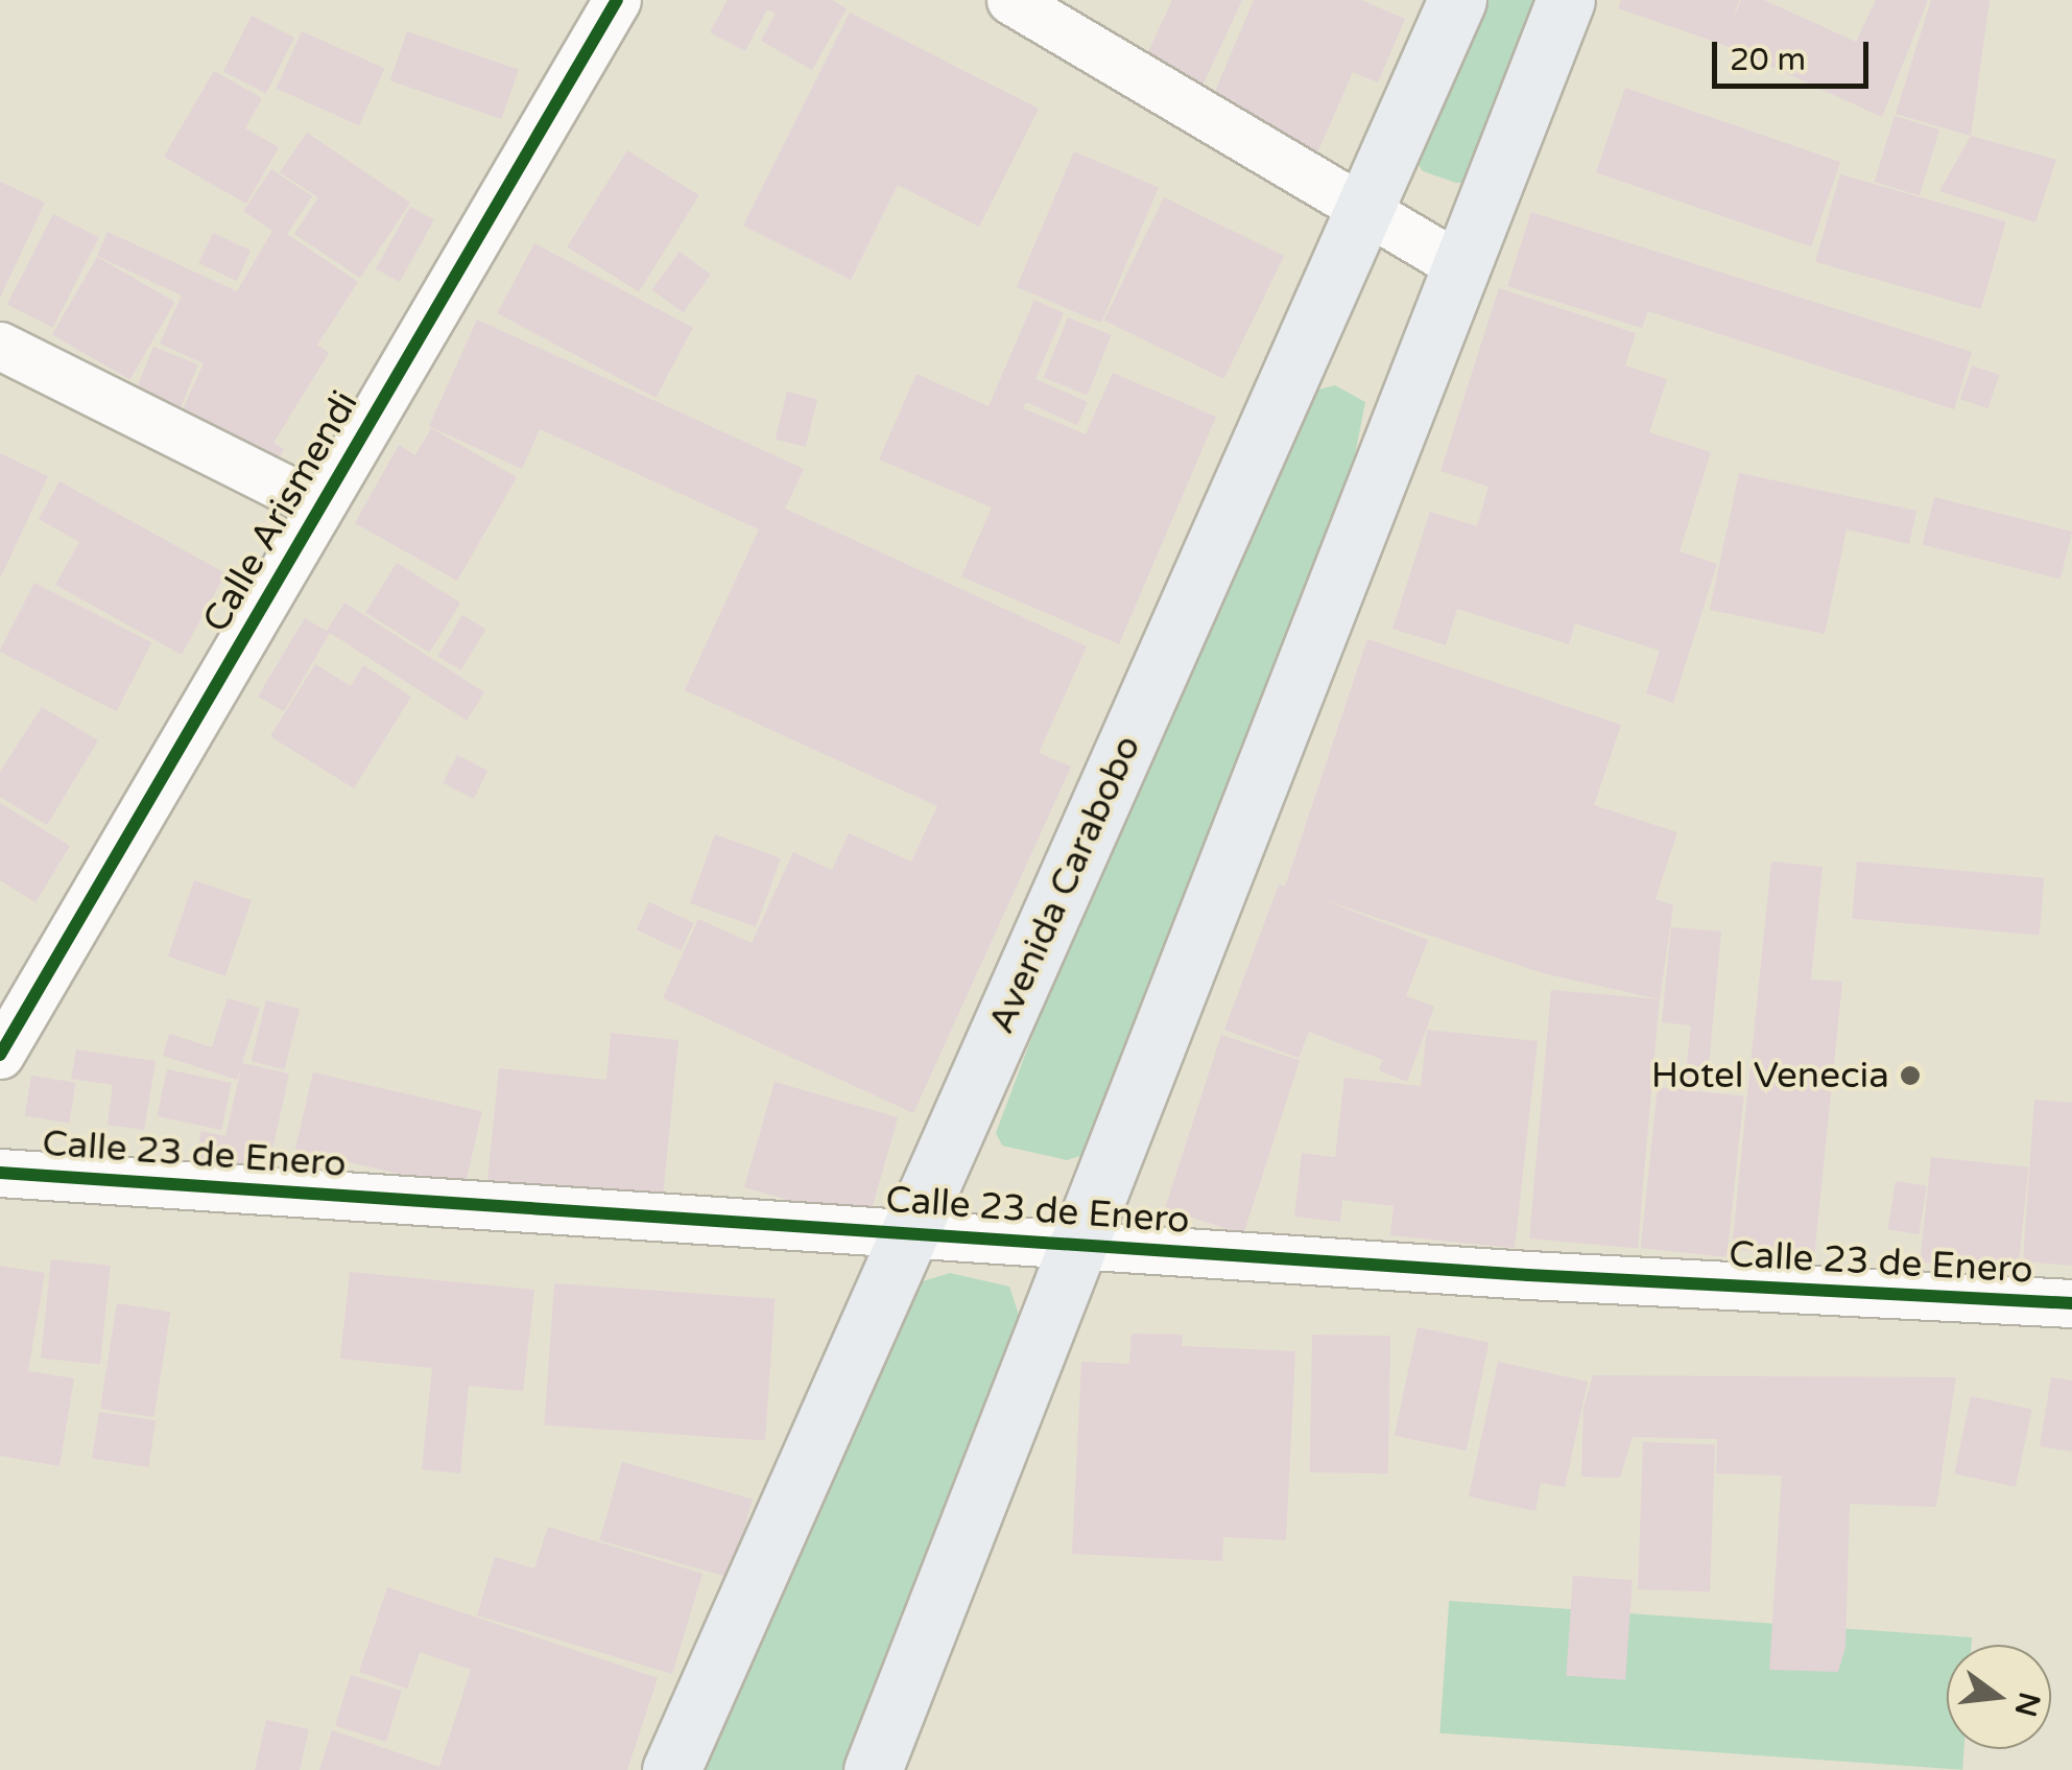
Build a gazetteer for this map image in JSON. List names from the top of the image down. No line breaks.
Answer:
{"streets":{"highway":["Avenida Carabobo"],"street":["Calle Arismendi","Calle 23 de Enero"]},"crossings":[["Avenida Carabobo","Calle 23 de Enero"]],"places":["Hotel Venecia"],"scale_bar":"20 m","north":"right"}
